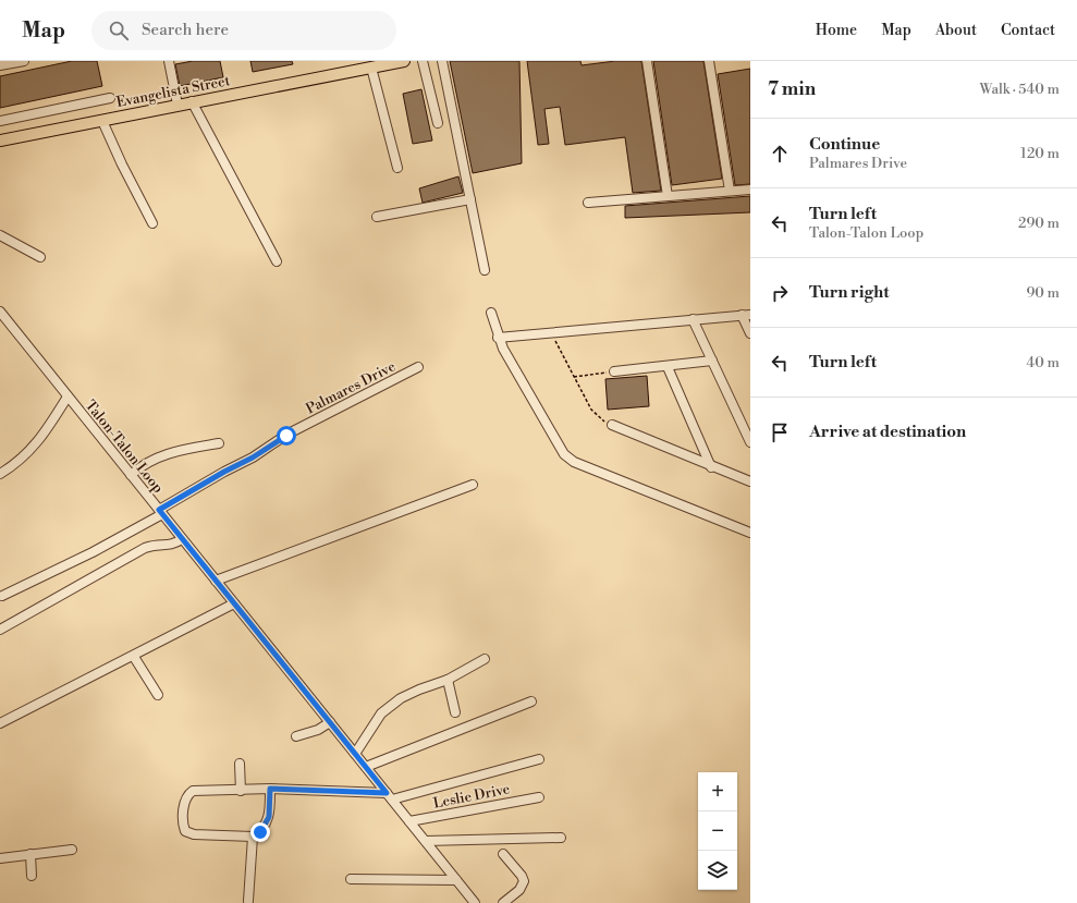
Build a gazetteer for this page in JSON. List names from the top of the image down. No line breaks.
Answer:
{"streets":{"main road":["Evangelista Street"],"street":["Palmares Drive","Talon-Talon Loop","Leslie Drive"]},"crossings":[["Palmares Drive","Talon-Talon Loop"],["Talon-Talon Loop","Leslie Drive"]],"page":{"header":"Map","search":"Search here","nav":["Home","Map","About","Contact"],"heading":["7 min","Walk · 540 m"],"list":[["Continue","Palmares Drive","120 m"],["Turn left","Talon-Talon Loop","290 m"],["Turn right","90 m"],["Turn left","40 m"],"Arrive at destination"],"map_buttons":["+","−"]}}
